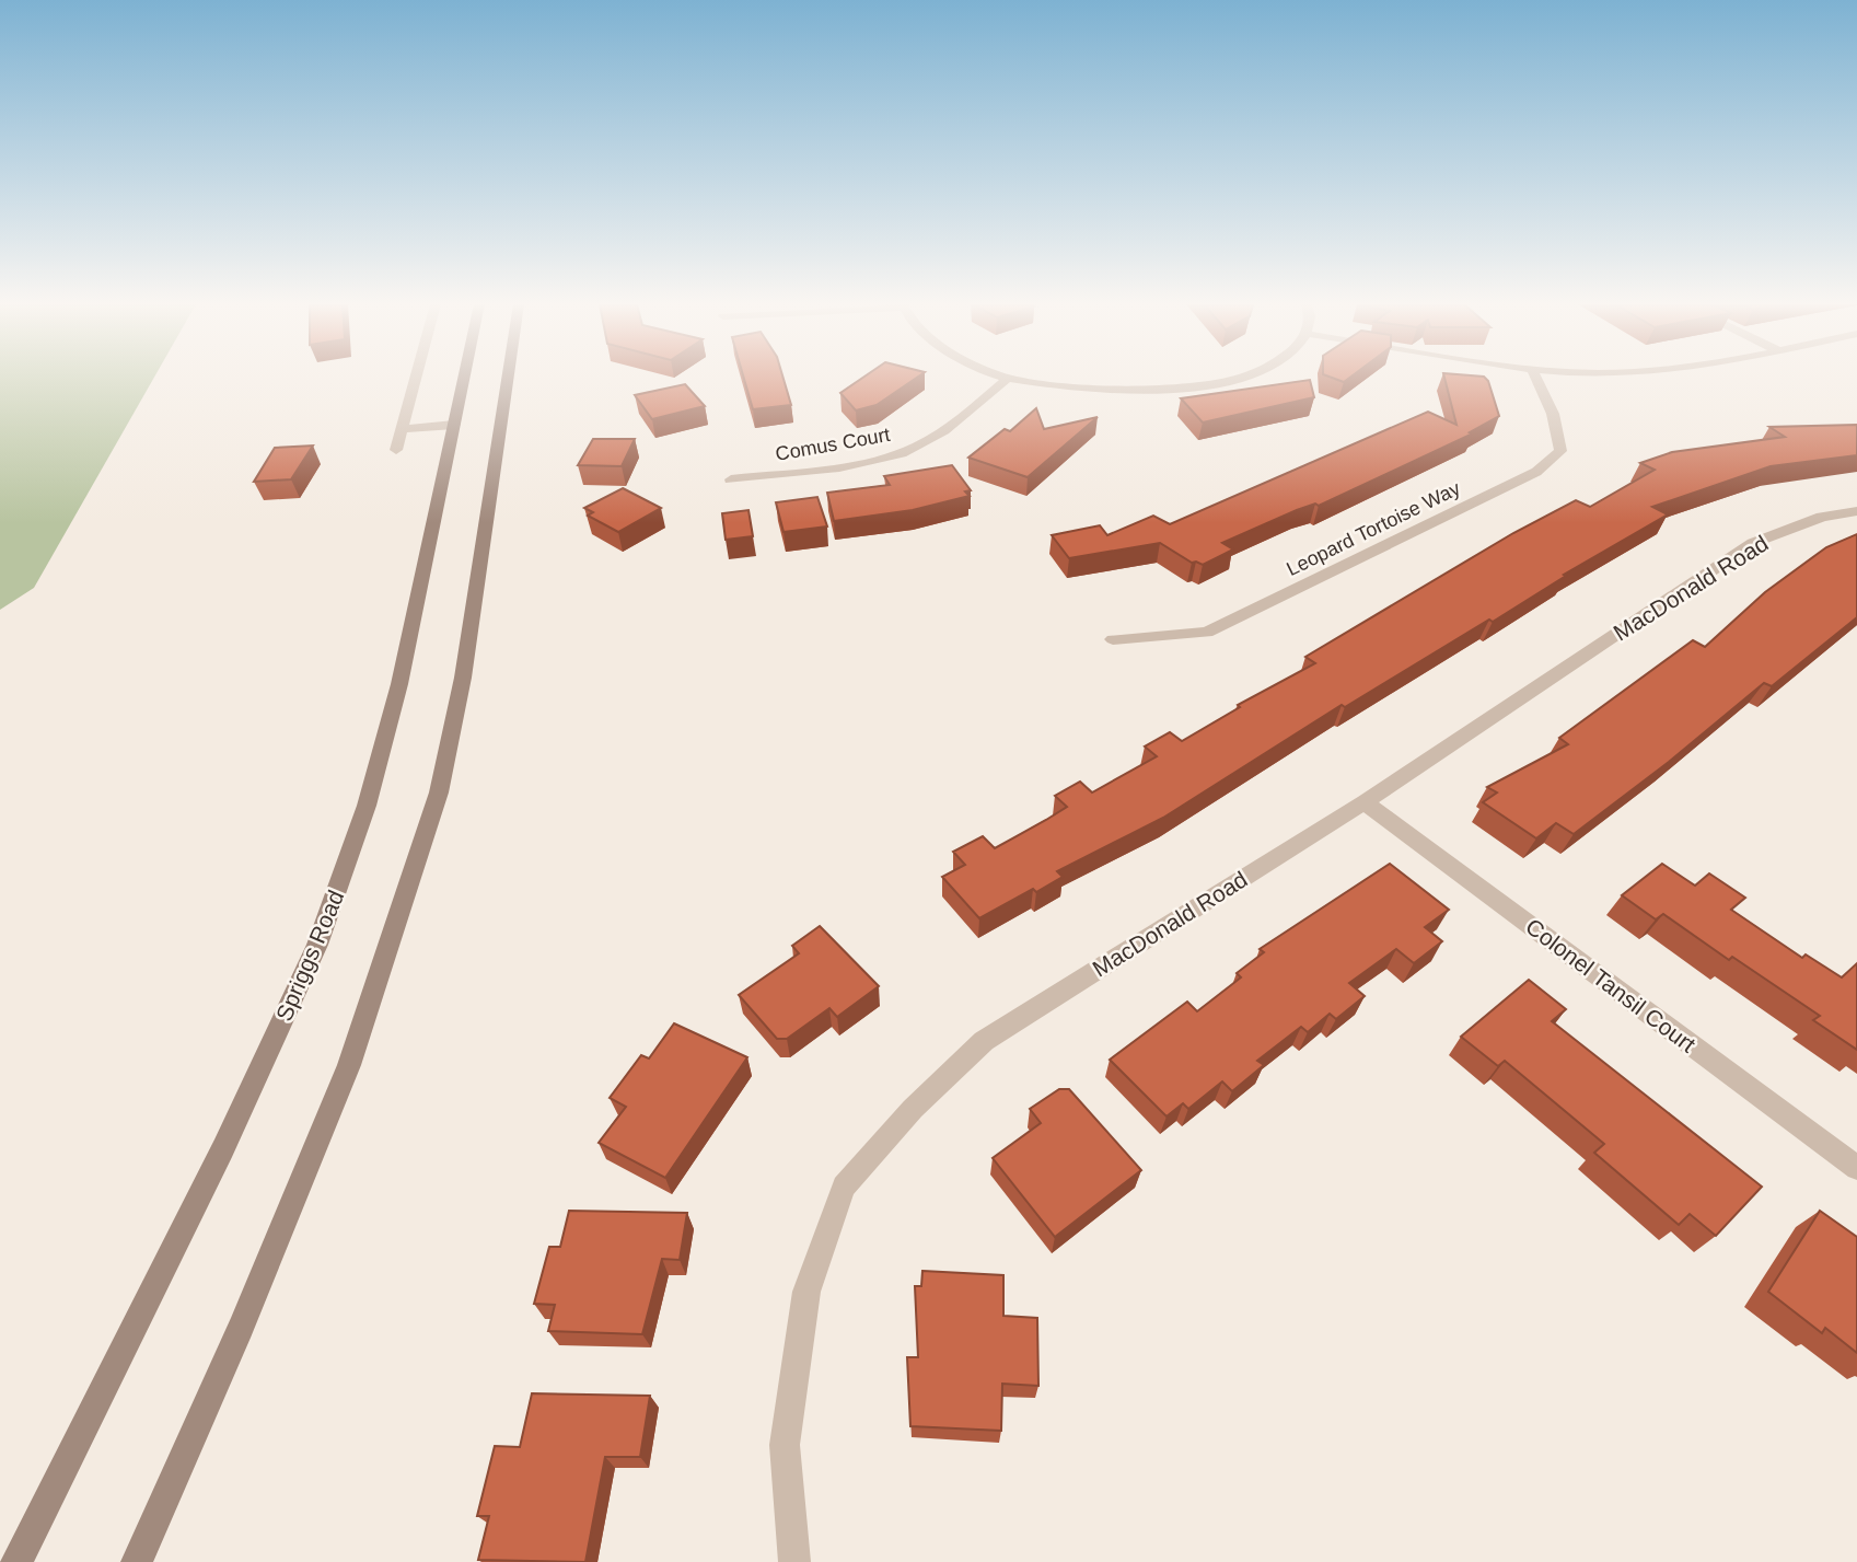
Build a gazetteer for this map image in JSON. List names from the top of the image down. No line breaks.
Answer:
{"streets":{"main road":["Spriggs Road"],"street":["Comus Court","Leopard Tortoise Way","MacDonald Road","Colonel Tansil Court"]},"crossings":[["MacDonald Road","Colonel Tansil Court"]]}
